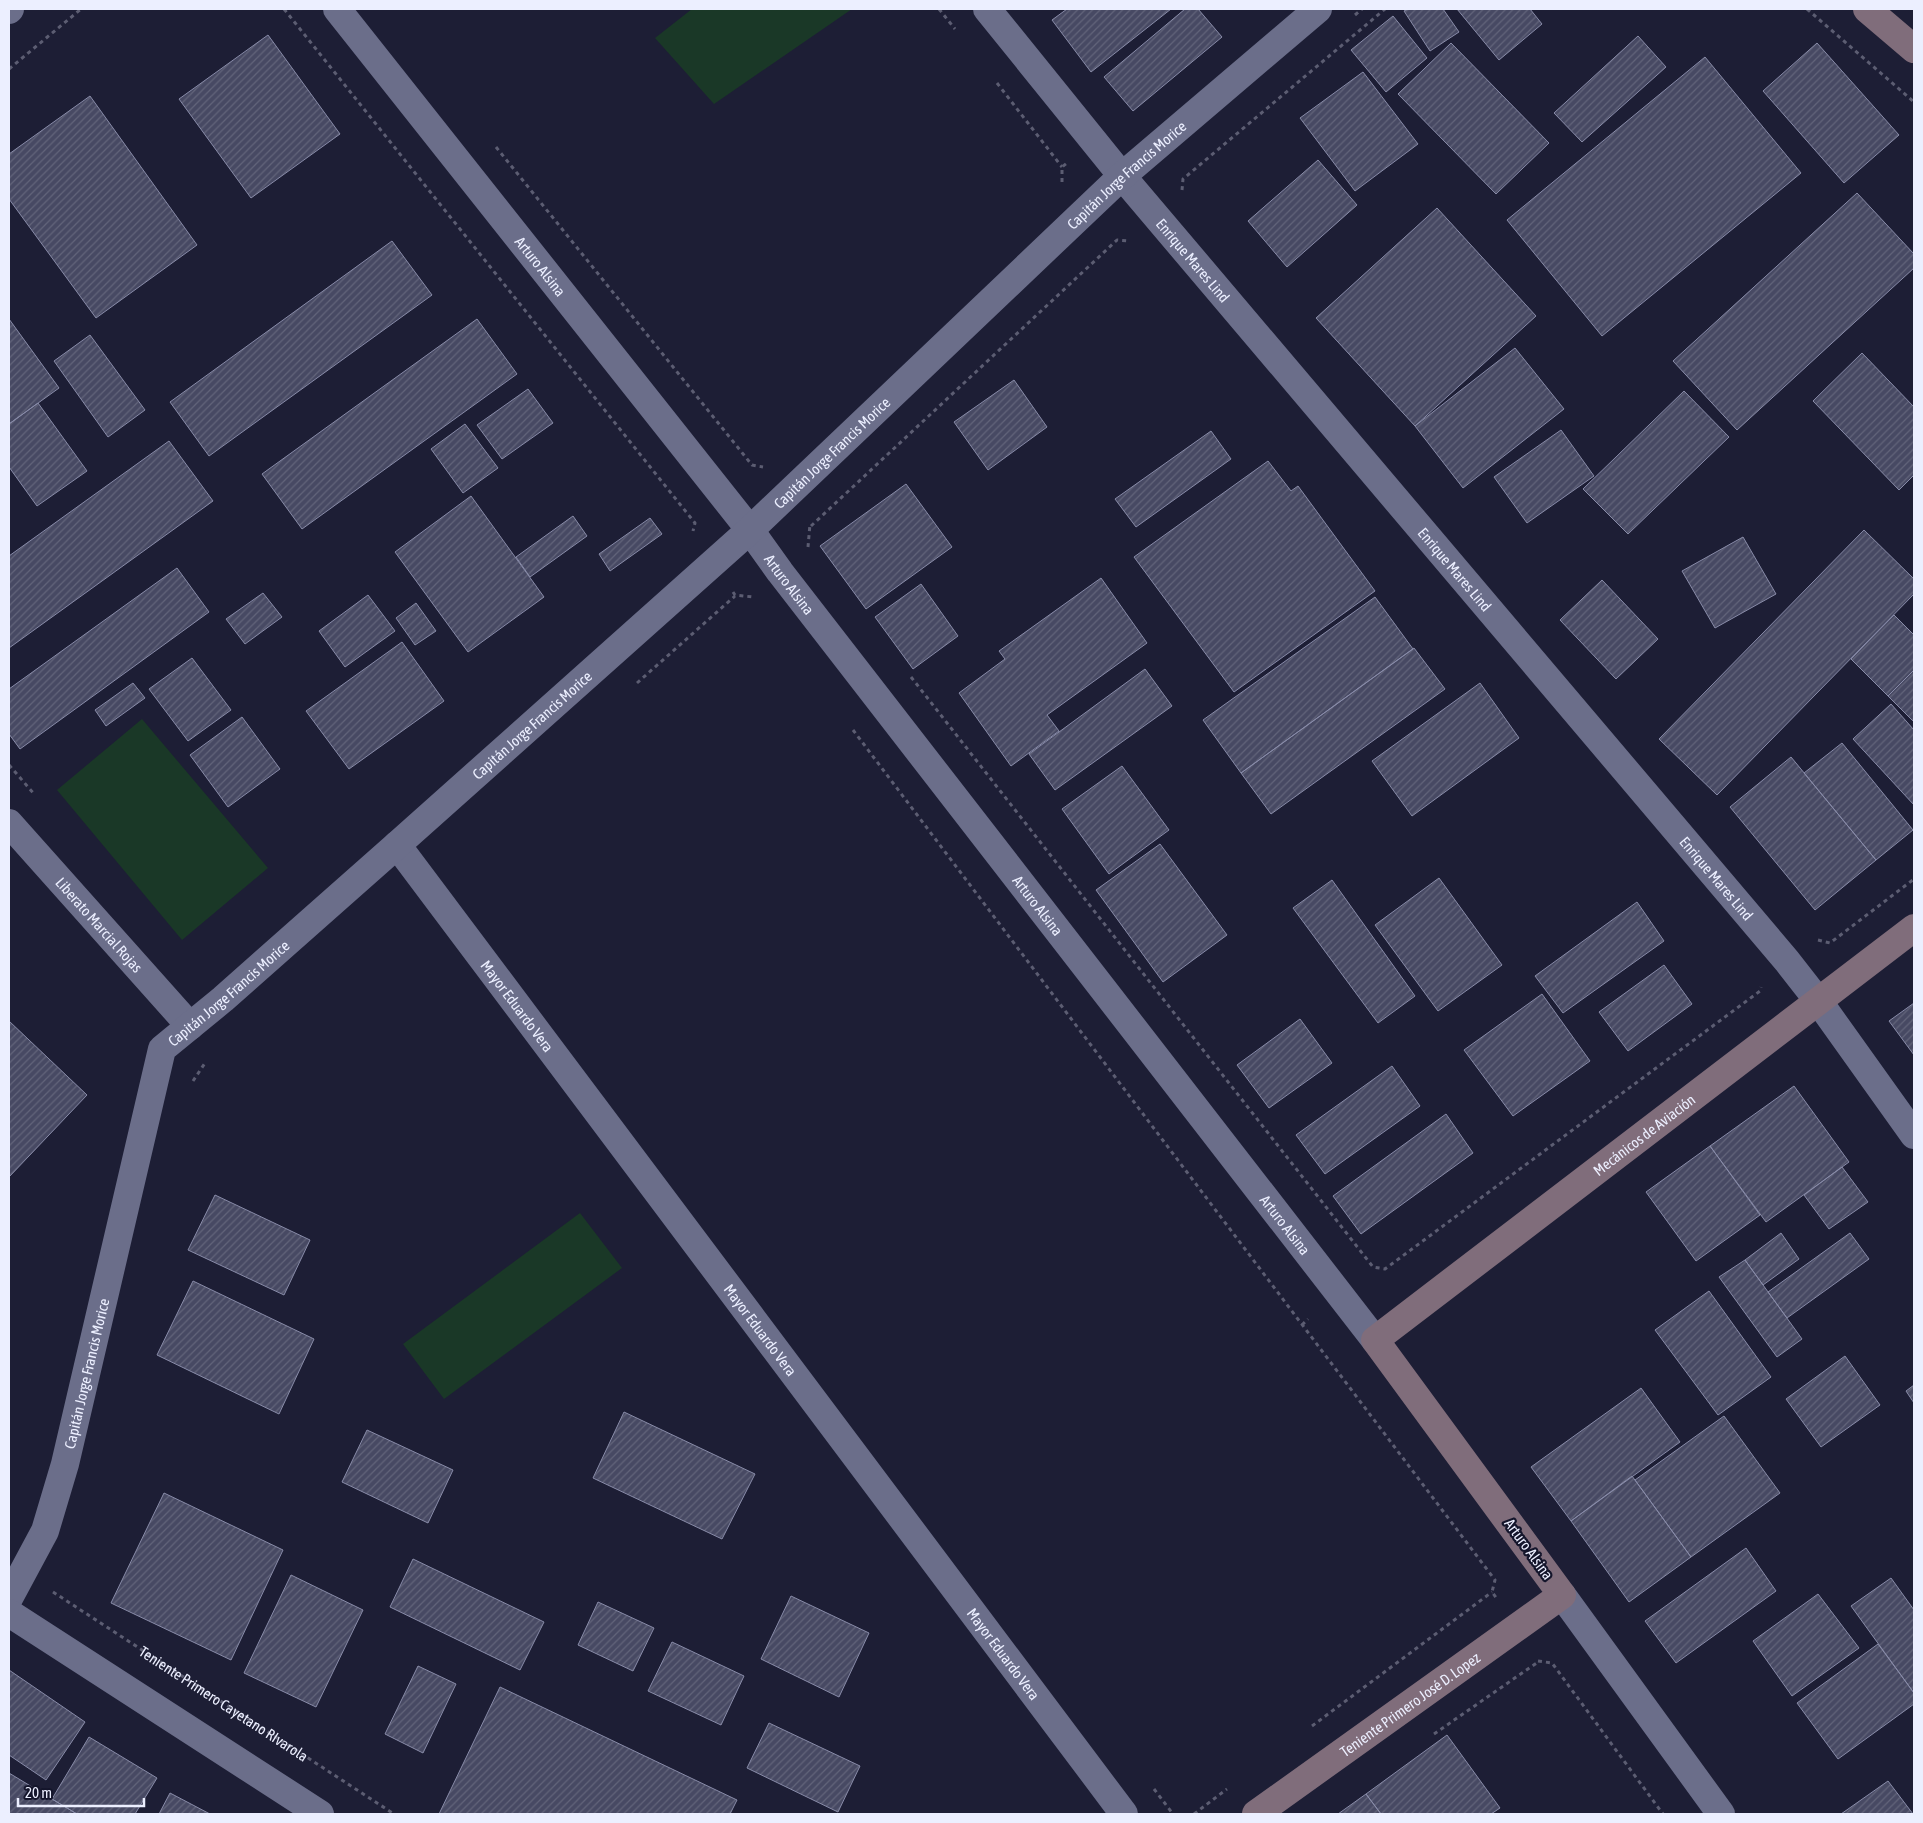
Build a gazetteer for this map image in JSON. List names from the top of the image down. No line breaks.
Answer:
{"streets":{"street":["Capitán Jorge Francis Morice","Enrique Mares Lind","Arturo Alsina","Liberato Marcial Rojas","Mayor Eduardo Vera","Mecánicos de Aviación","Teniente Primero José D. Lopez"],"path":["Teniente Primero Cayetano RIvarola"]},"crossings":[["Capitán Jorge Francis Morice","Enrique Mares Lind"],["Capitán Jorge Francis Morice","Arturo Alsina"],["Capitán Jorge Francis Morice","Liberato Marcial Rojas"],["Capitán Jorge Francis Morice","Mayor Eduardo Vera"],["Enrique Mares Lind","Mecánicos de Aviación"],["Arturo Alsina","Mecánicos de Aviación"],["Arturo Alsina","Teniente Primero José D. Lopez"]],"scale_bar":"20 m"}
